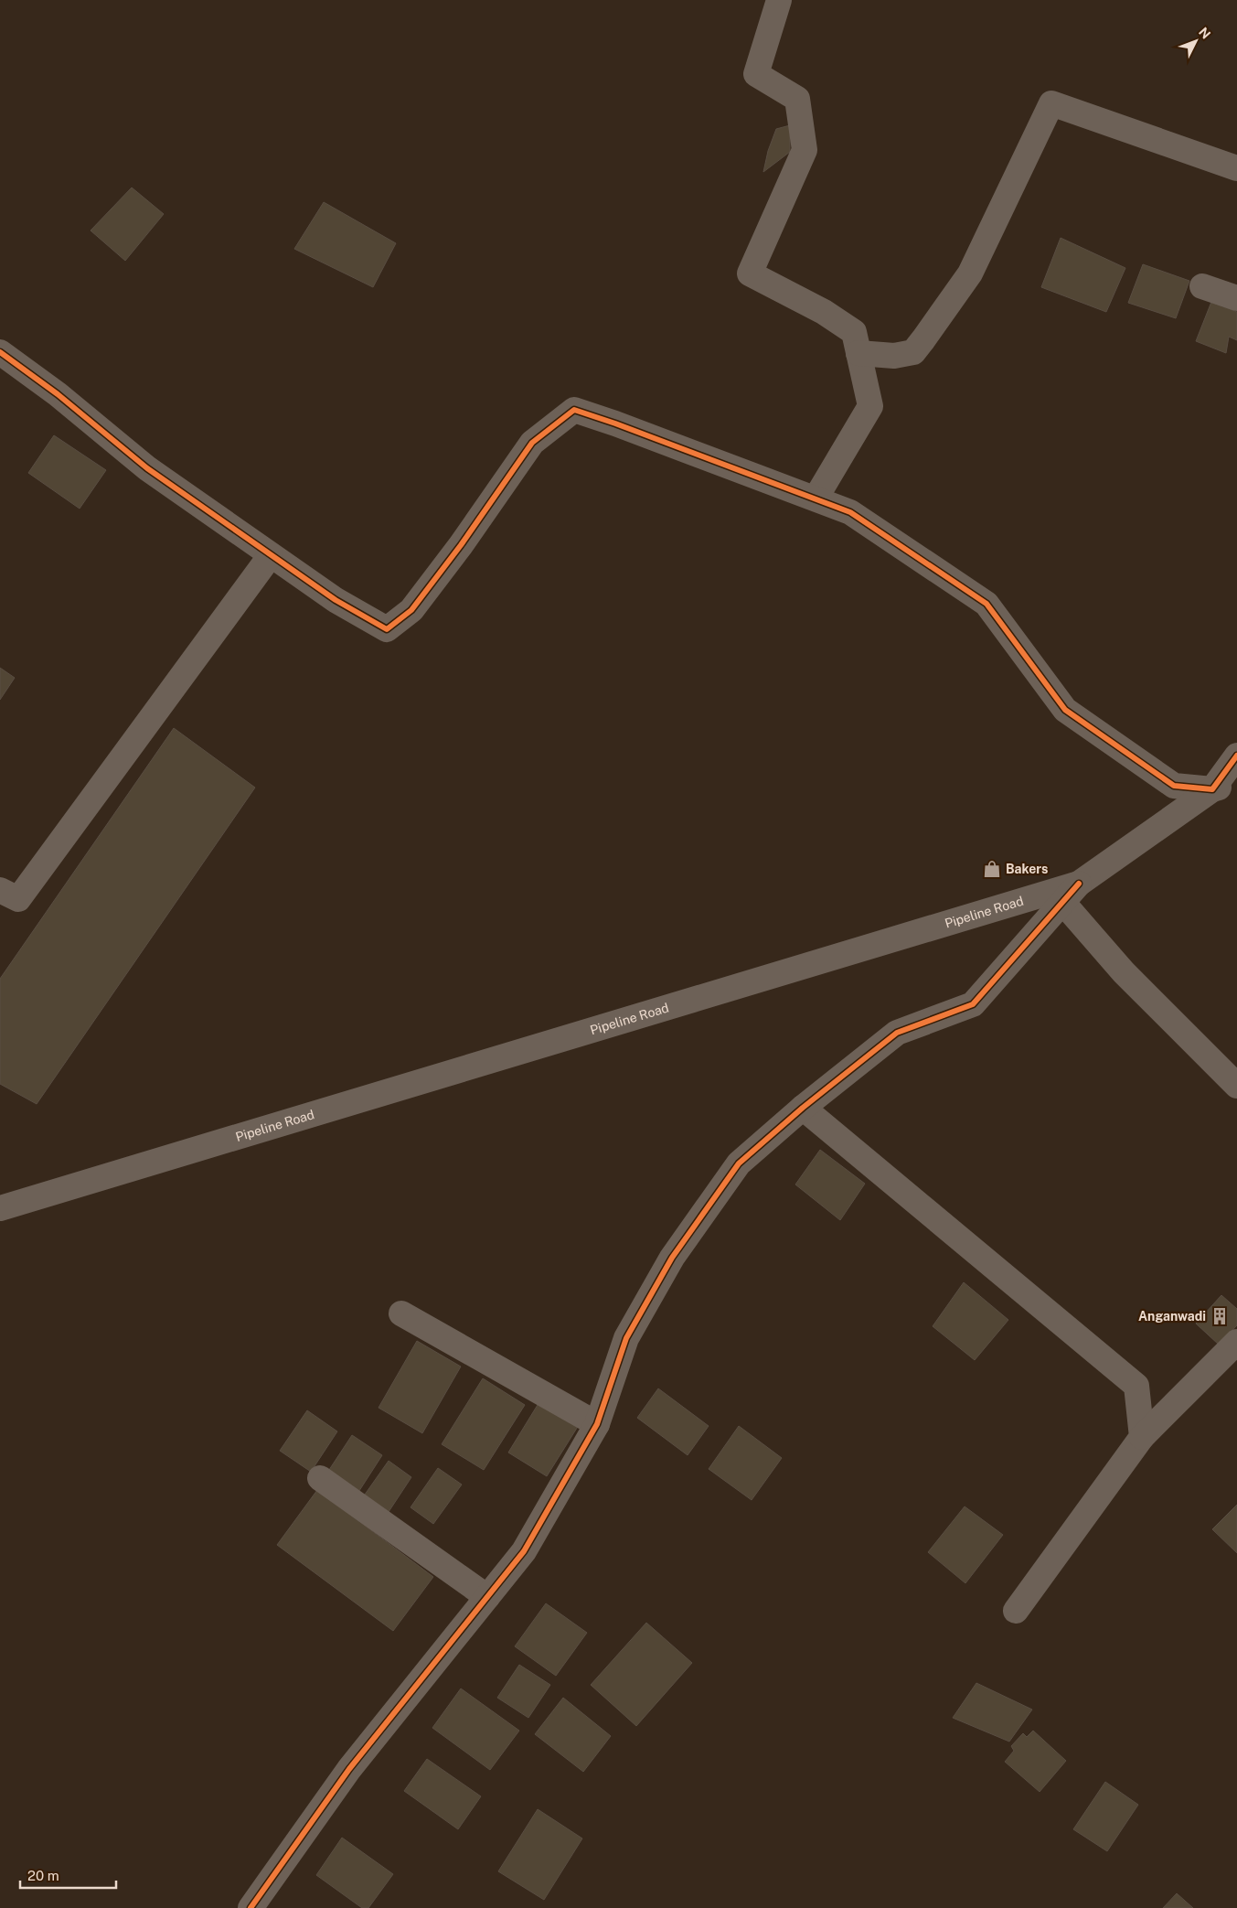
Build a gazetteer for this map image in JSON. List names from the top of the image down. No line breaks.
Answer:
{"streets":{"street":["Pipeline Road"]},"places":{"shop":["Bakers"],"building":["Anganwadi"]},"scale_bar":"20 m","north":"top right"}
